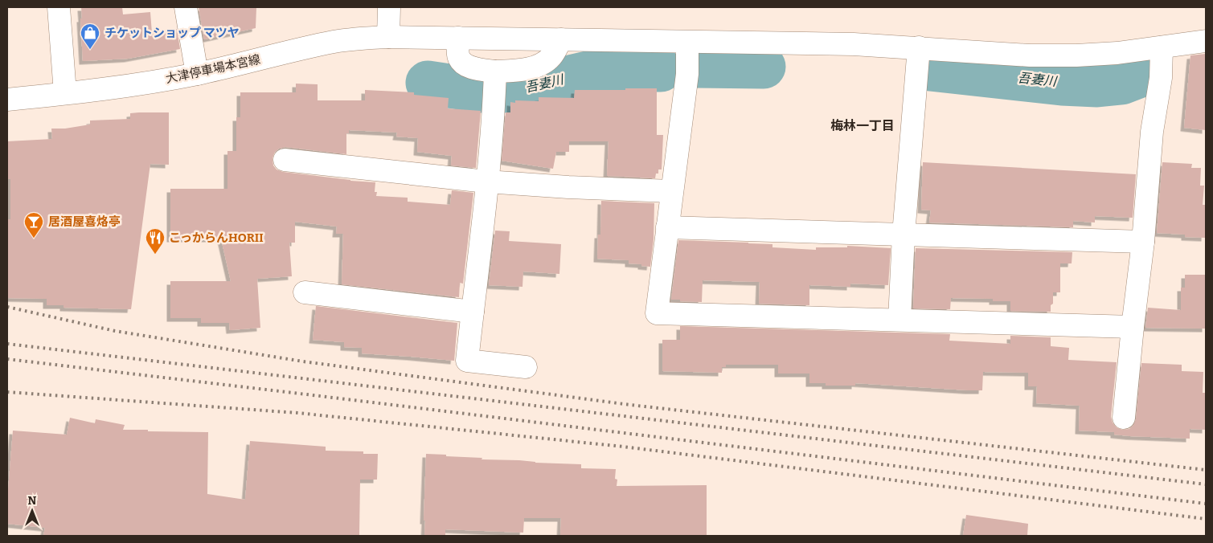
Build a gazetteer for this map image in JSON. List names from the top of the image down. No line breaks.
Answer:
{"streets":{"street":["大津停車場本宮線"]},"districts":["梅林一丁目"],"water":["吾妻川"],"places":{"shop":["チケットショップ マツヤ"],"bar":["居酒屋喜烙亭"],"restaurant":["こっからんHORII"]},"north":"top"}
